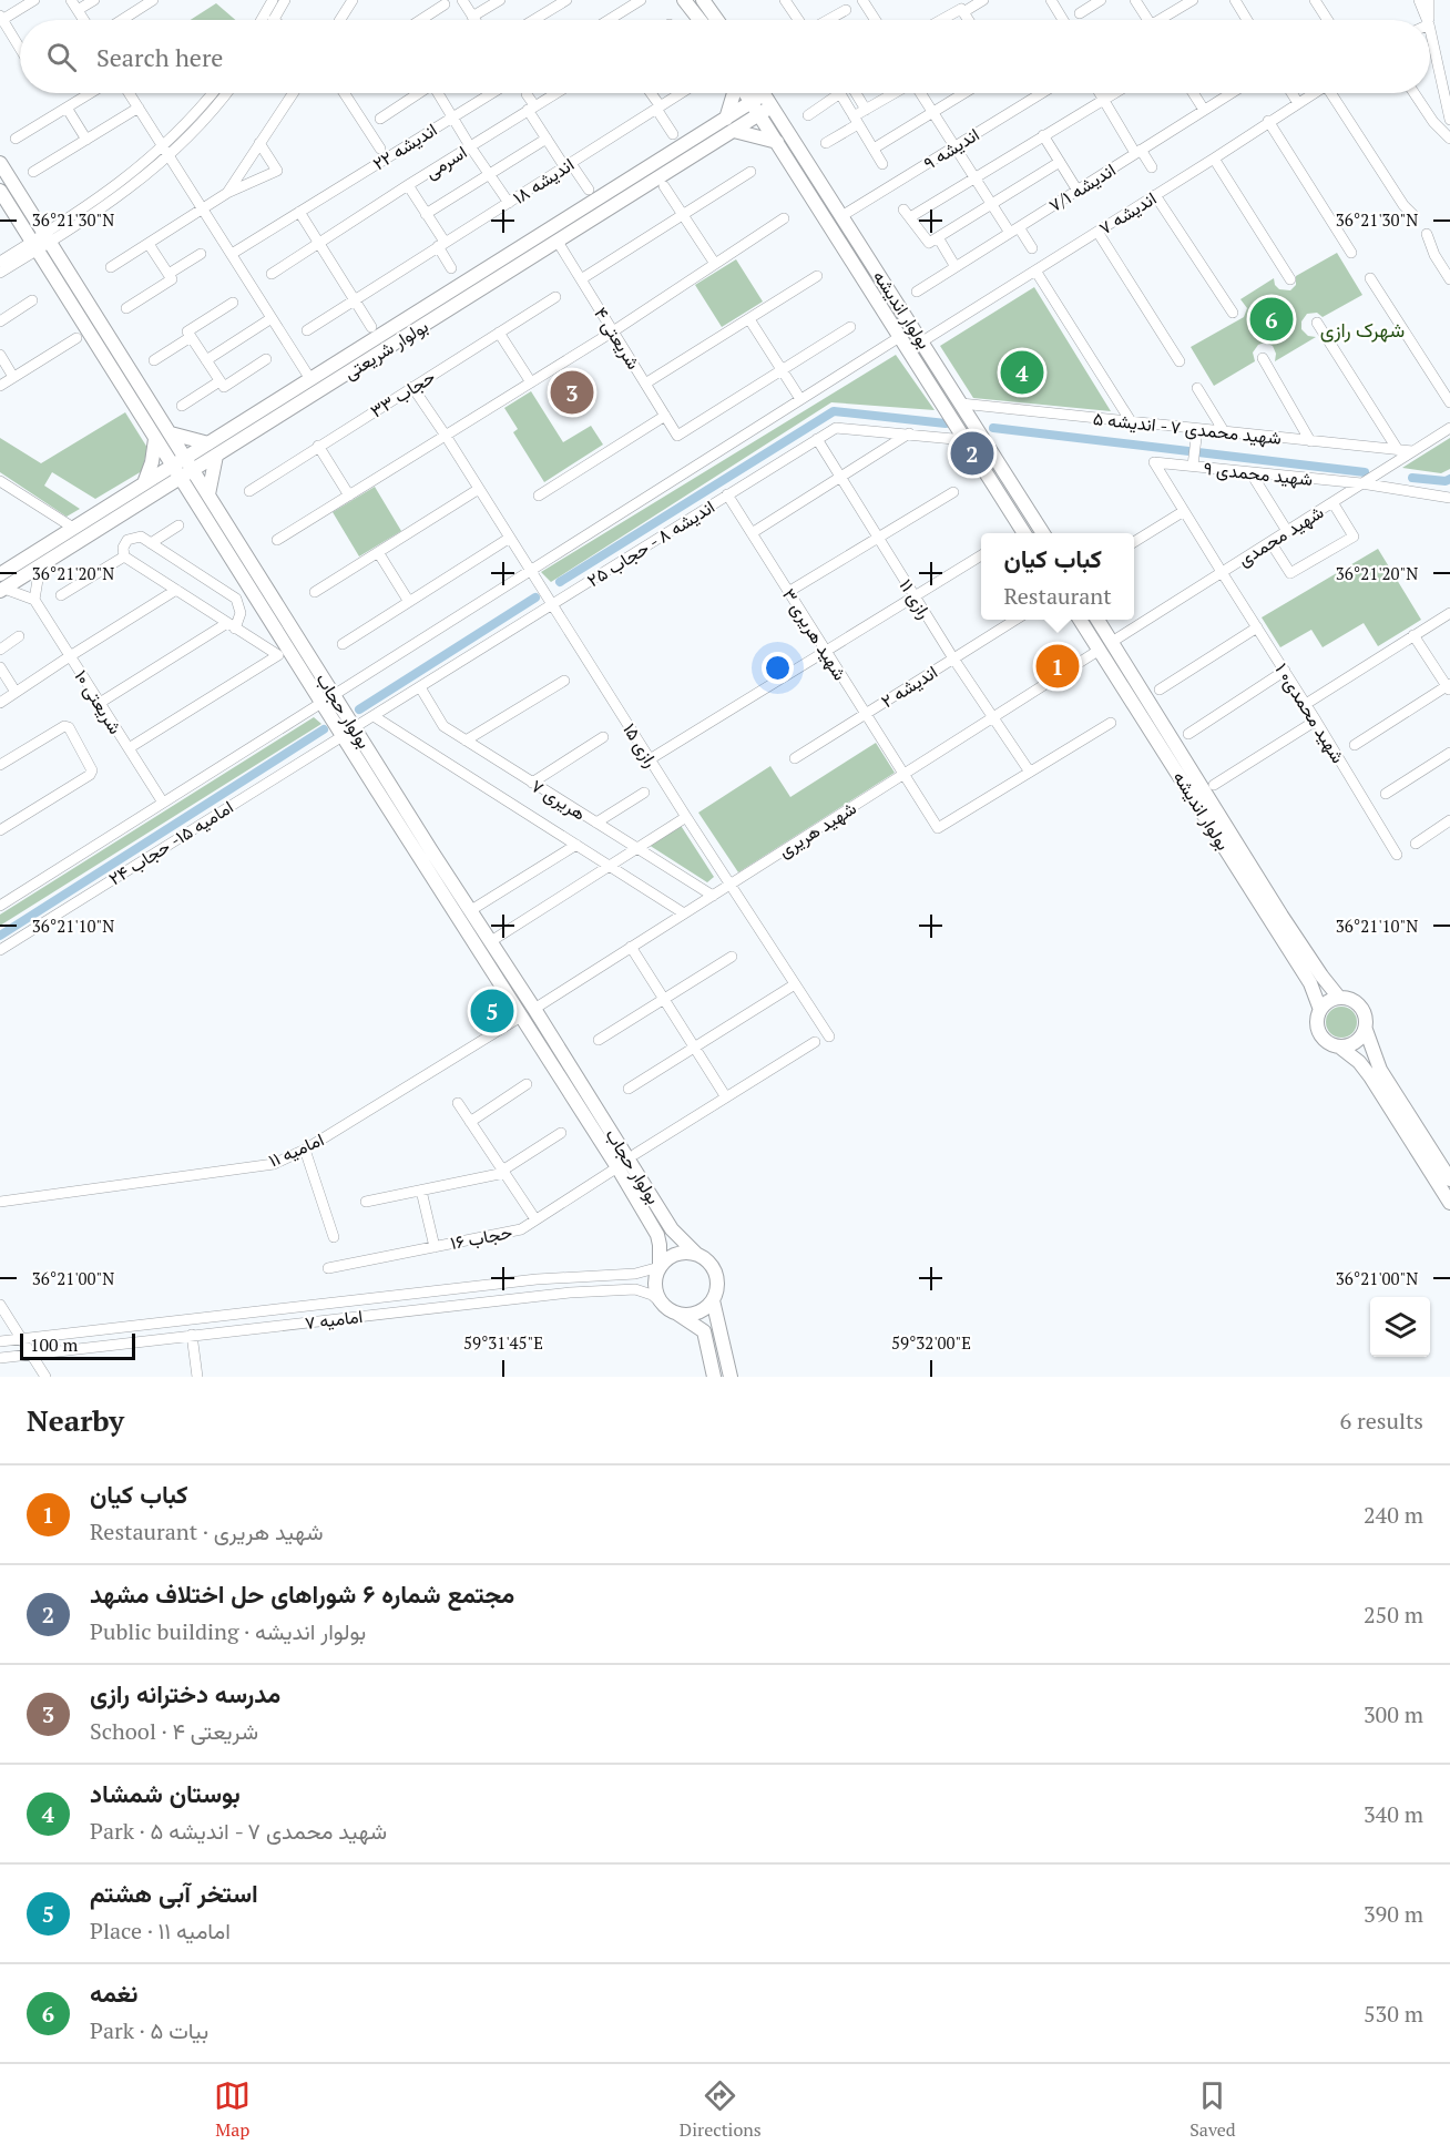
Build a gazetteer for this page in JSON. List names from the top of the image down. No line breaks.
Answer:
{"streets":{"main road":["بولوار اندیشه","بولوار شریعتی","بولوار حجاب"],"street":["اندیشه ۲۲","اندیشه ۹","اسرمی","اندیشه ۱۸","اندیشه ۷/۱","اندیشه ۷","شریعتی ۴","حجاب ۳۳","شهید محمدی ۷ - اندیشه ۵","شهید محمدی ۹","شهید محمدی","اندیشه ۸ - حجاب ۲۵","رازی ۱۱","شهید هریری ۳","اندیشه ۲","شریعتی ۱۰","شهید محمدی۰ ۱","رازی ۱۵","هریری ۷","شهید هریری","امامیه ۱۵- حجاب ۲۴","امامیه ۱۱","حجاب ۱۶","امامیه ۷"]},"crossings":[["اندیشه ۹","بولوار اندیشه"],["اندیشه ۷","بولوار اندیشه"],["بولوار اندیشه","بولوار شریعتی"],["بولوار اندیشه","شهید محمدی ۷ - اندیشه ۵"],["بولوار اندیشه","شهید محمدی"],["بولوار اندیشه","اندیشه ۸ - حجاب ۲۵"],["بولوار اندیشه","شهید هریری"],["شریعتی ۴","بولوار شریعتی"],["بولوار شریعتی","بولوار حجاب"],["حجاب ۳۳","رازی ۱۵"],["شهید محمدی ۷ - اندیشه ۵","شهید محمدی"],["شهید محمدی ۹","شهید محمدی"],["شهید محمدی ۹","شهید محمدی۰ ۱"],["شهید محمدی","شهید محمدی۰ ۱"],["اندیشه ۸ - حجاب ۲۵","رازی ۱۱"],["اندیشه ۸ - حجاب ۲۵","شهید هریری ۳"],["اندیشه ۸ - حجاب ۲۵","بولوار حجاب"],["اندیشه ۸ - حجاب ۲۵","رازی ۱۵"],["اندیشه ۸ - حجاب ۲۵","هریری ۷"],["رازی ۱۱","شهید هریری ۳"],["رازی ۱۱","اندیشه ۲"],["رازی ۱۱","شهید هریری"],["شهید هریری ۳","اندیشه ۲"],["شهید هریری ۳","شهید هریری"],["شریعتی ۱۰","امامیه ۱۵- حجاب ۲۴"],["بولوار حجاب","شهید هریری"],["بولوار حجاب","امامیه ۱۵- حجاب ۲۴"],["بولوار حجاب","امامیه ۱۱"],["بولوار حجاب","حجاب ۱۶"],["بولوار حجاب","امامیه ۷"],["رازی ۱۵","شهید هریری"],["هریری ۷","شهید هریری"]],"districts":["شهرک رازی"],"scale_bar":"100 m","page":{"search":"Search here","pins":["6","4","3","2","1","5"],"popup":["کباب کیان","Restaurant"],"scale":"100 m","heading":["Nearby","6 results"],"list":[{"mark":"1","name":"کباب کیان","note":"Restaurant · شهید هریری","value":"240 m"},{"mark":"2","name":"مجتمع شماره ۶ شوراهای حل اختلاف مشهد","note":"Public building · بولوار اندیشه","value":"250 m"},{"mark":"3","name":"مدرسه دخترانه رازی","note":"School · شریعتی ۴","value":"300 m"},{"mark":"4","name":"بوستان شمشاد","note":"Park · شهید محمدی ۷ - اندیشه ۵","value":"340 m"},{"mark":"5","name":"استخر آبی هشتم","note":"Place · امامیه ۱۱","value":"390 m"},{"mark":"6","name":"نغمه","note":"Park · بیات ۵","value":"530 m"}],"nav":["Map","Directions","Saved"]},"coordinates":["36°21'30\"N","36°21'20\"N","36°21'10\"N","36°21'00\"N","59°31'45\"E","59°32'00\"E"]}
